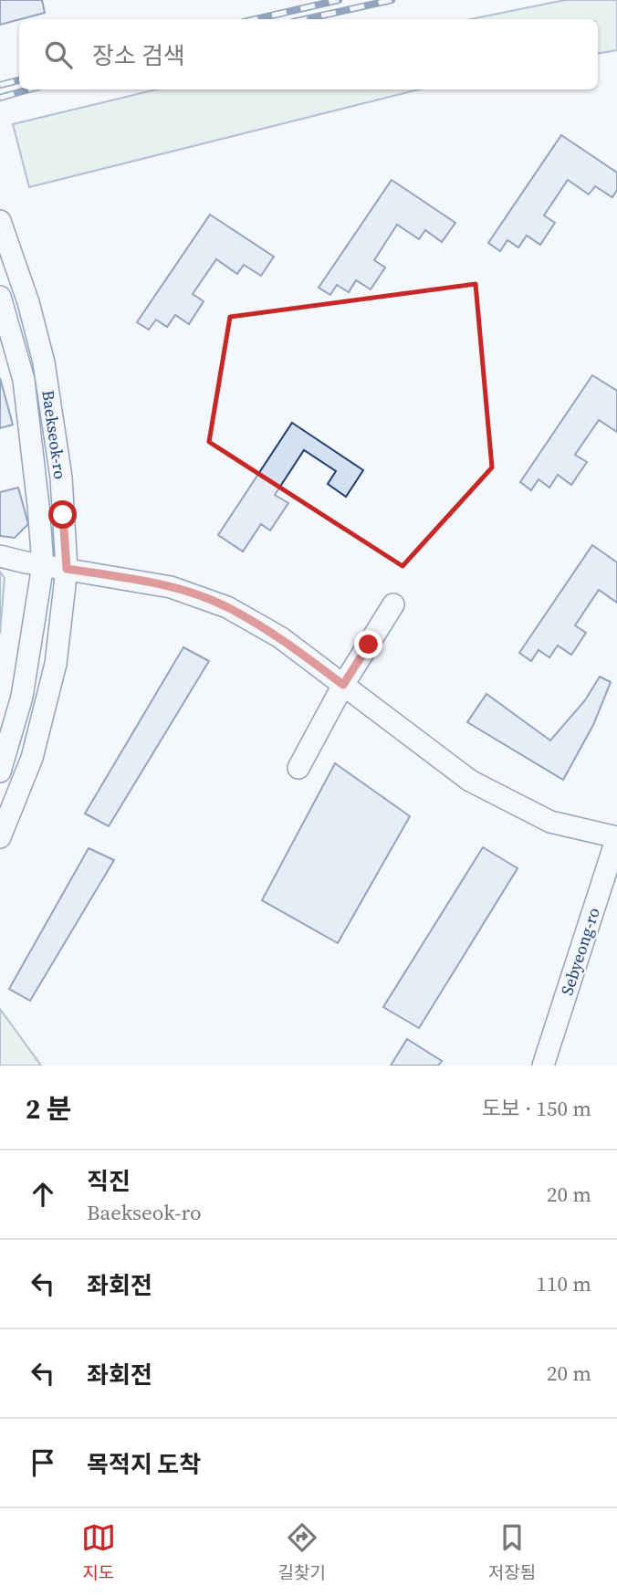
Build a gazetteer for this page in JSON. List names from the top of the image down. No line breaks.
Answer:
{"streets":{"street":["Baekseok-ro","Sebyeong-ro"]},"page":{"search":"장소 검색","heading":["2 분","도보 · 150 m"],"list":[["직진","Baekseok-ro","20 m"],["좌회전","110 m"],["좌회전","20 m"],"목적지 도착"],"nav":["지도","길찾기","저장됨"]}}
